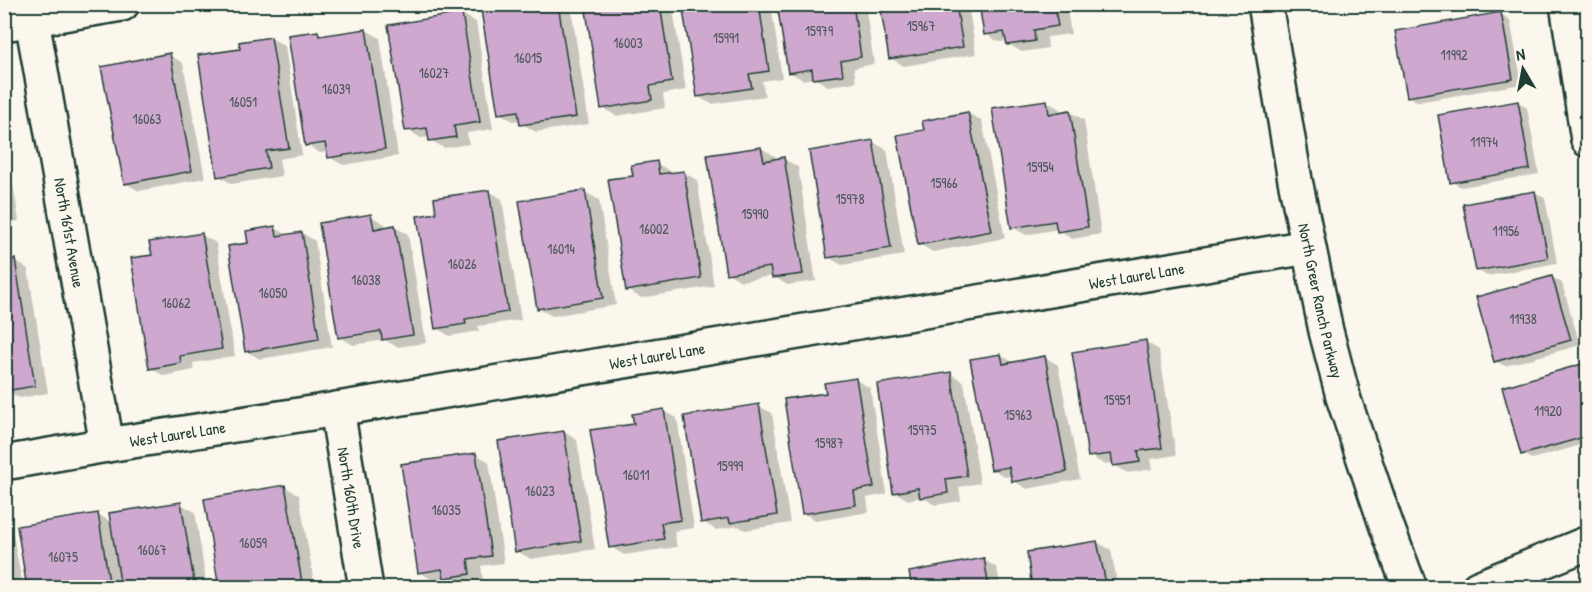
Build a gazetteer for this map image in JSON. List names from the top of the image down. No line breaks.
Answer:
{"streets":{"street":["North 161st Avenue","West Laurel Lane","North Greer Ranch Parkway","North 160th Drive"]},"crossings":[["North 161st Avenue","West Laurel Lane"],["West Laurel Lane","North Greer Ranch Parkway"],["West Laurel Lane","North 160th Drive"]],"house_numbers":["15967","15979","15991","16003","11992","16015","16027","16039","16051","16063","11974","15954","15966","15978","15990","16002","11956","16014","16026","16038","16050","16062","11938","15951","11920","15963","15975","15987","15999","16011","16023","16035","16059","16067","16075"],"north":"top"}
